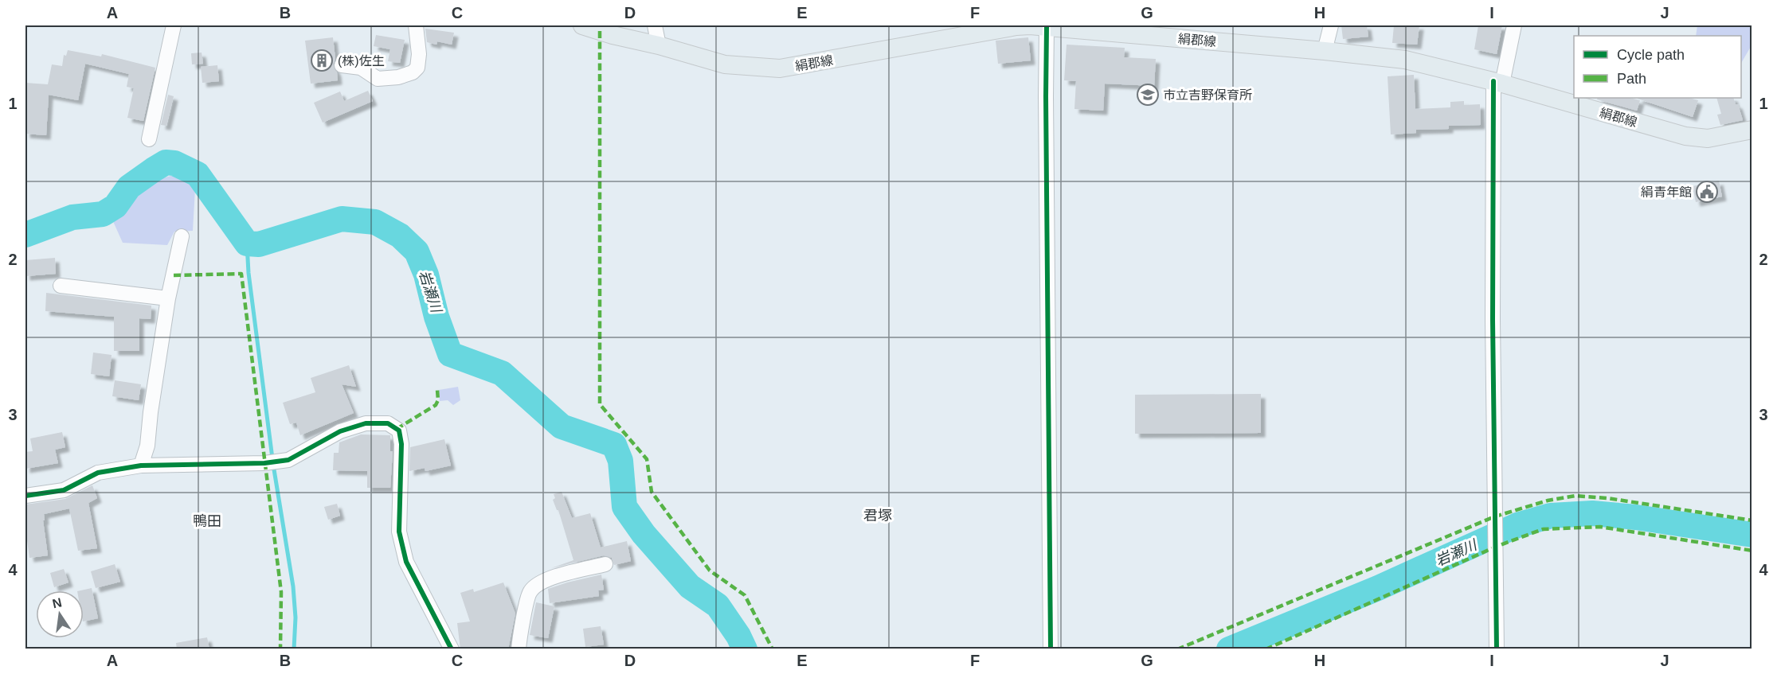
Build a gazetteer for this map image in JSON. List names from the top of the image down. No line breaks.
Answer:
{"streets":{"main road":["絹郡線"]},"districts":["君塚","鴨田"],"water":["岩瀬川"],"places":{"building":["(株)佐生"],"school or university":["市立吉野保育所"],"public building":["絹青年館"]},"legend":["Cycle path","Path"],"north":"top","grid":{"columns":["A","B","C","D","E","F","G","H","I","J"],"rows":["1","2","3","4"]}}
